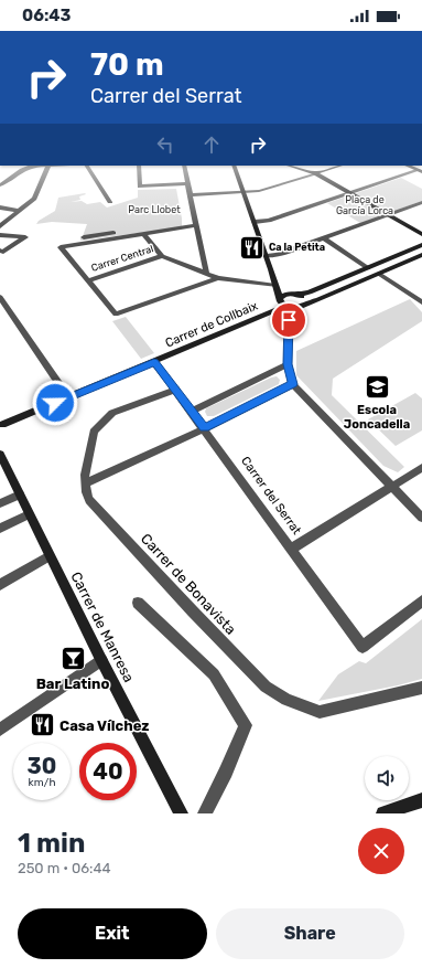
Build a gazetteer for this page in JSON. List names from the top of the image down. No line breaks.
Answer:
{"streets":{"street":["Carrer Central","Carrer de Collbaix","Carrer del Serrat","Carrer de Bonavista","Carrer de Manresa"]},"crossings":[["Carrer de Collbaix","Carrer del Serrat"],["Carrer del Serrat","Carrer de Bonavista"]],"parks":["Plaça de García Lorca","Parc Llobet"],"places":{"restaurant":["Ca la Petita","Casa Vílchez"],"school or university":["Escola Joncadella"],"bar":["Bar Latino"]},"page":{"status":"06:43","turn":["70 m","Carrer del Serrat"],"speed":"30 km/h","limit":"40","heading":["1 min","250 m · 06:44"],"buttons":["Exit","Share"]}}
